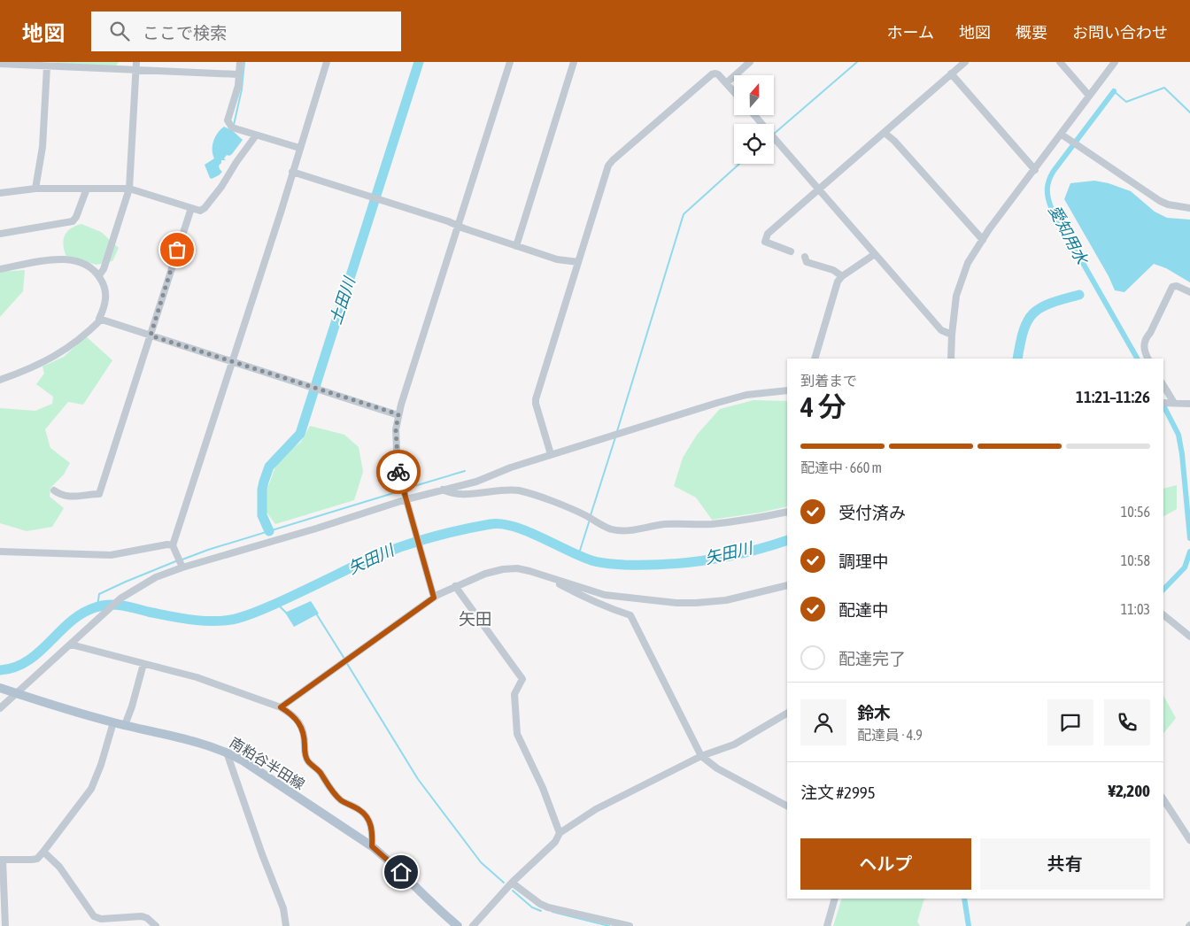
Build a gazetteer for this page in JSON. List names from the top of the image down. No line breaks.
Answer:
{"streets":{"main road":["南粕谷半田線"]},"districts":["矢田"],"water":["愛知用水","土田川","矢田川"],"north":"top","page":{"header":"地図","search":"ここで検索","nav":["ホーム","地図","概要","お問い合わせ"],"heading":["4 分","到着まで","11:21–11:26"],"panel":["鈴木","配達員 · 4.9","注文 #2995","¥2,200"],"bar":"配達中 · 660 m","list":[["受付済み","10:56"],["調理中","10:58"],["配達中","11:03"],"配達完了"],"buttons":["ヘルプ","共有"]}}
